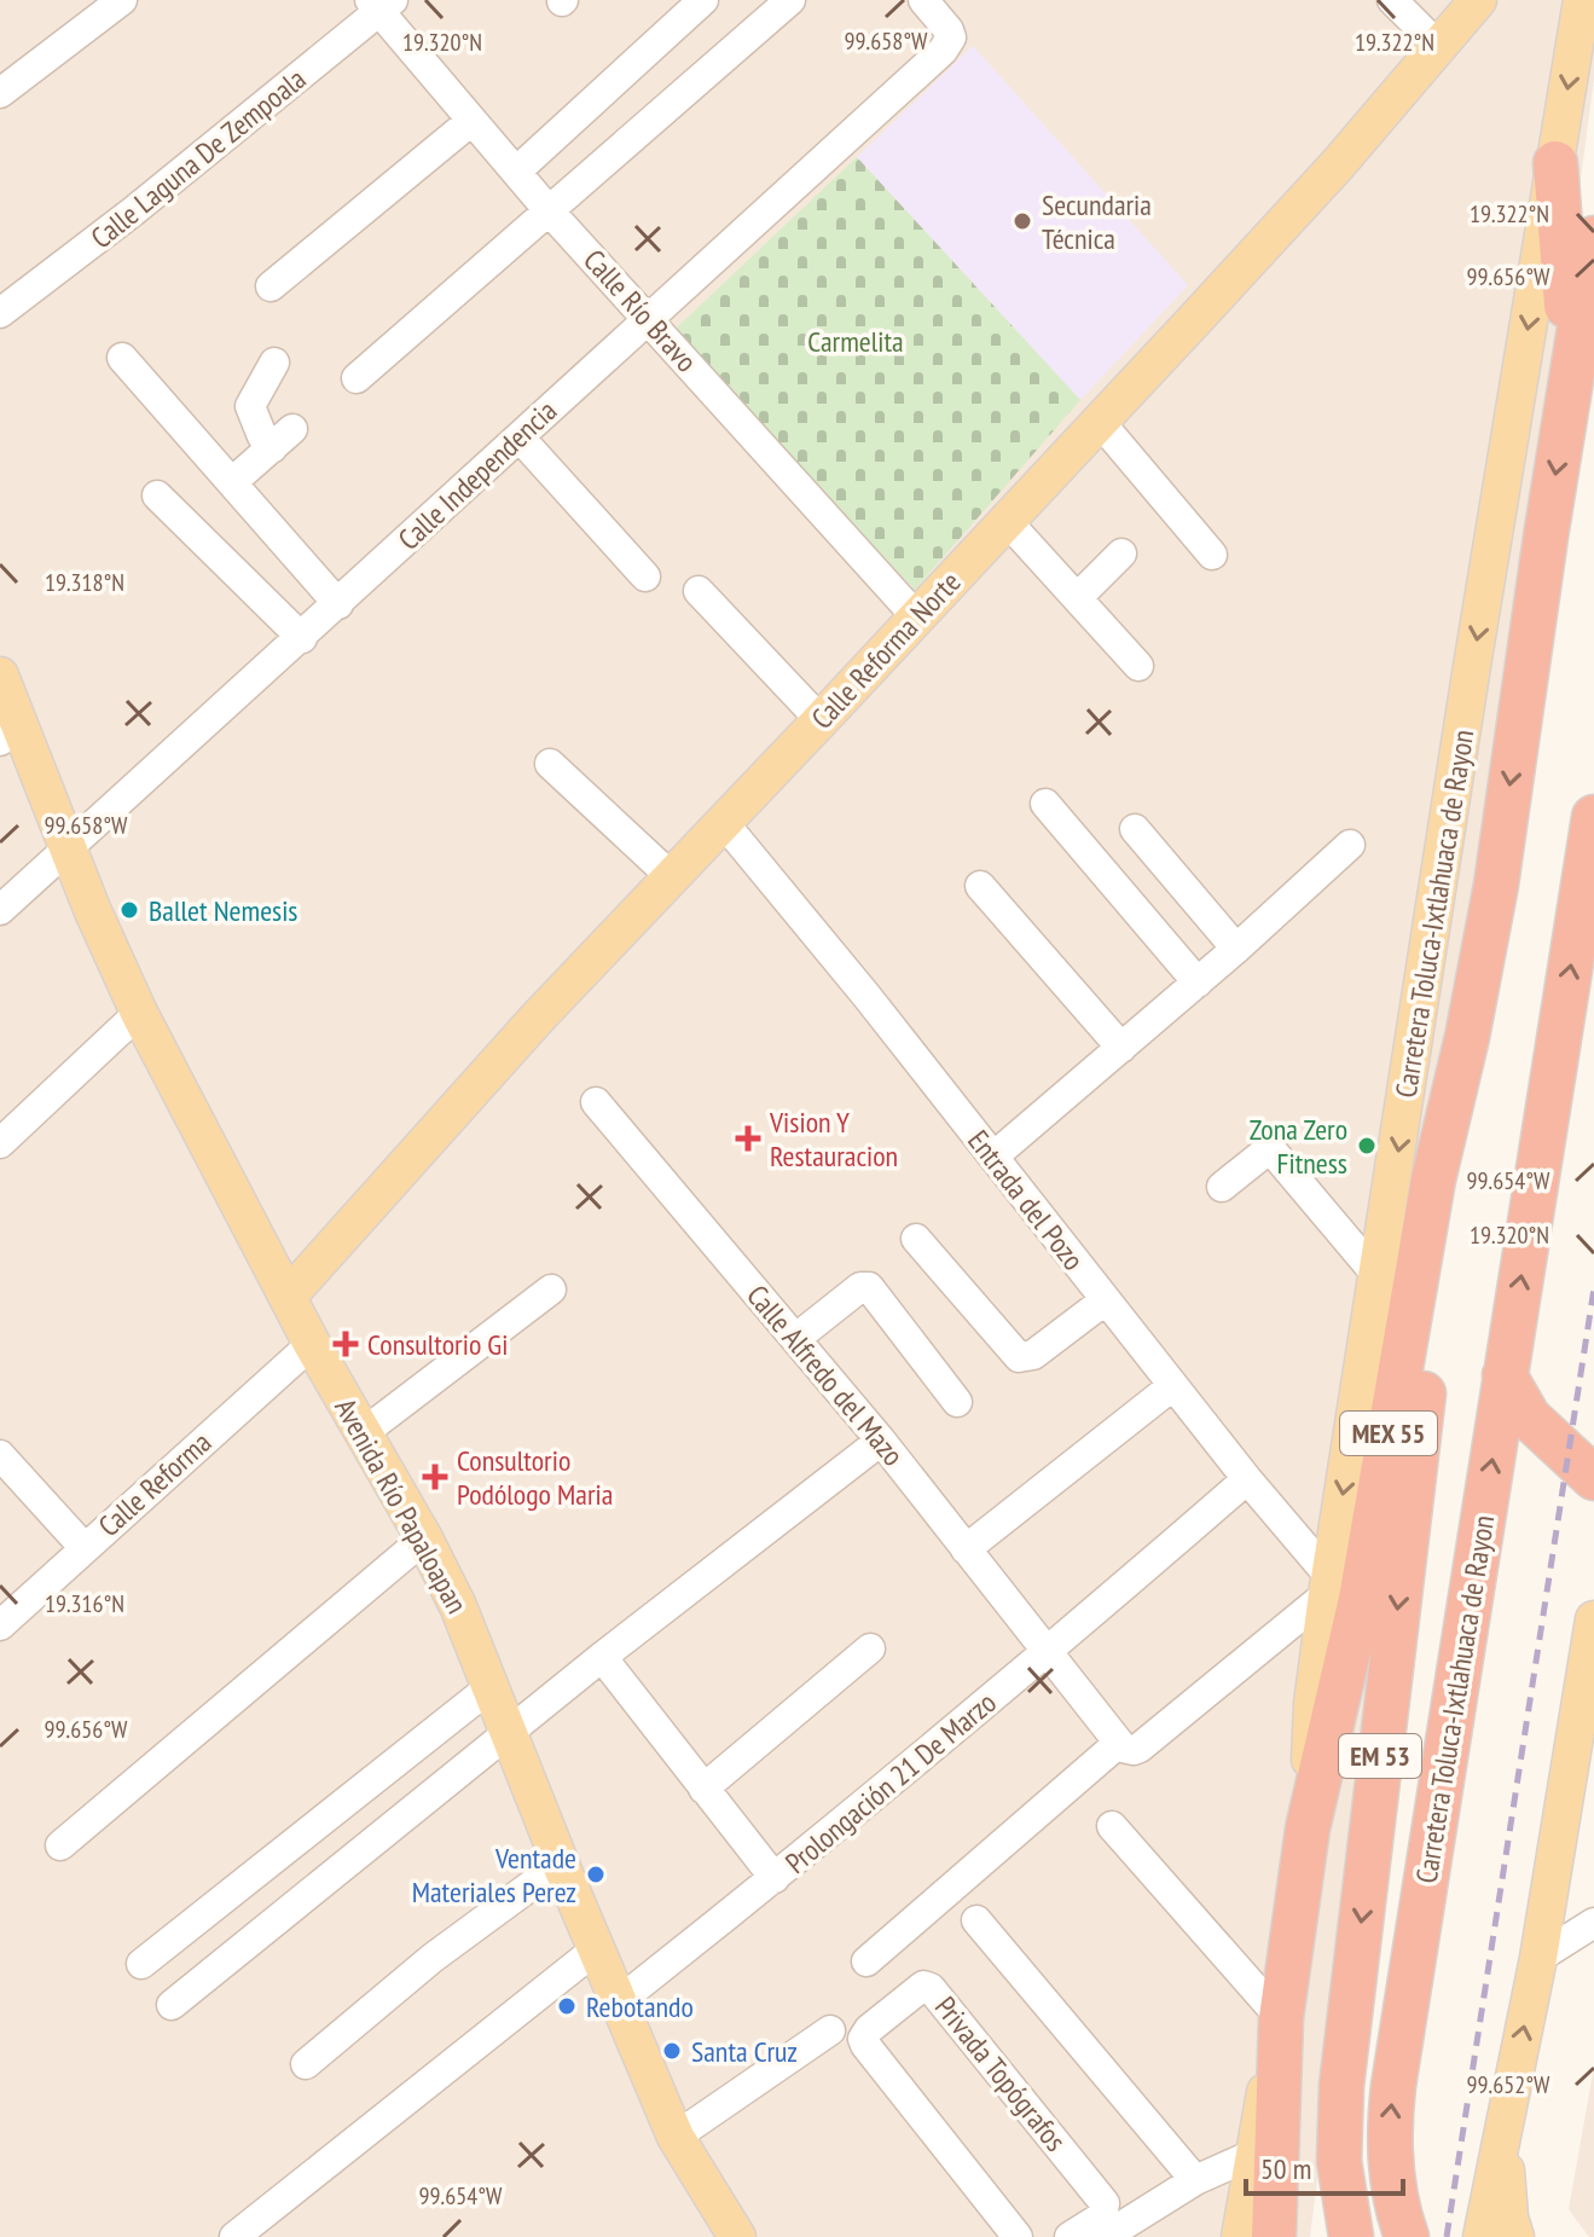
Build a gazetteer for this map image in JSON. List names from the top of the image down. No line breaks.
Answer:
{"streets":{"highway":["Carretera Toluca-Ixtlahuaca de Rayon","MEX 55","EM 53"],"main road":["Calle Reforma Norte","Avenida Río Papaloapan"],"street":["Calle Laguna De Zempoala","Calle Río Bravo","Calle Independencia","Entrada del Pozo","Calle Alfredo del Mazo","Calle Reforma","Prolongación 21 De Marzo","Privada Topógrafos"]},"crossings":[["Calle Laguna De Zempoala","Calle Río Bravo"],["Calle Río Bravo","Calle Independencia"],["Calle Río Bravo","Calle Reforma Norte"],["Calle Independencia","Avenida Río Papaloapan"],["Calle Reforma Norte","Entrada del Pozo"],["Calle Reforma Norte","Avenida Río Papaloapan"],["Carretera Toluca-Ixtlahuaca de Rayon","Entrada del Pozo"],["Carretera Toluca-Ixtlahuaca de Rayon","MEX 55"],["Carretera Toluca-Ixtlahuaca de Rayon","EM 53"],["Entrada del Pozo","Prolongación 21 De Marzo"],["Calle Alfredo del Mazo","Prolongación 21 De Marzo"],["Calle Reforma","Avenida Río Papaloapan"],["Avenida Río Papaloapan","Prolongación 21 De Marzo"]],"parks":["Carmelita"],"places":{"other":["Secundaria Técnica","Ballet Nemesis","Zona Zero Fitness","Ventade Materiales Perez","Rebotando","Santa Cruz"],"health":["Vision Y Restauracion","Consultorio Gi","Consultorio Podólogo Maria"]},"scale_bar":"50 m","coordinates":["99.658°W","19.320°N","19.322°N","99.656°W","19.318°N","99.654°W","19.316°N","99.652°W"]}
